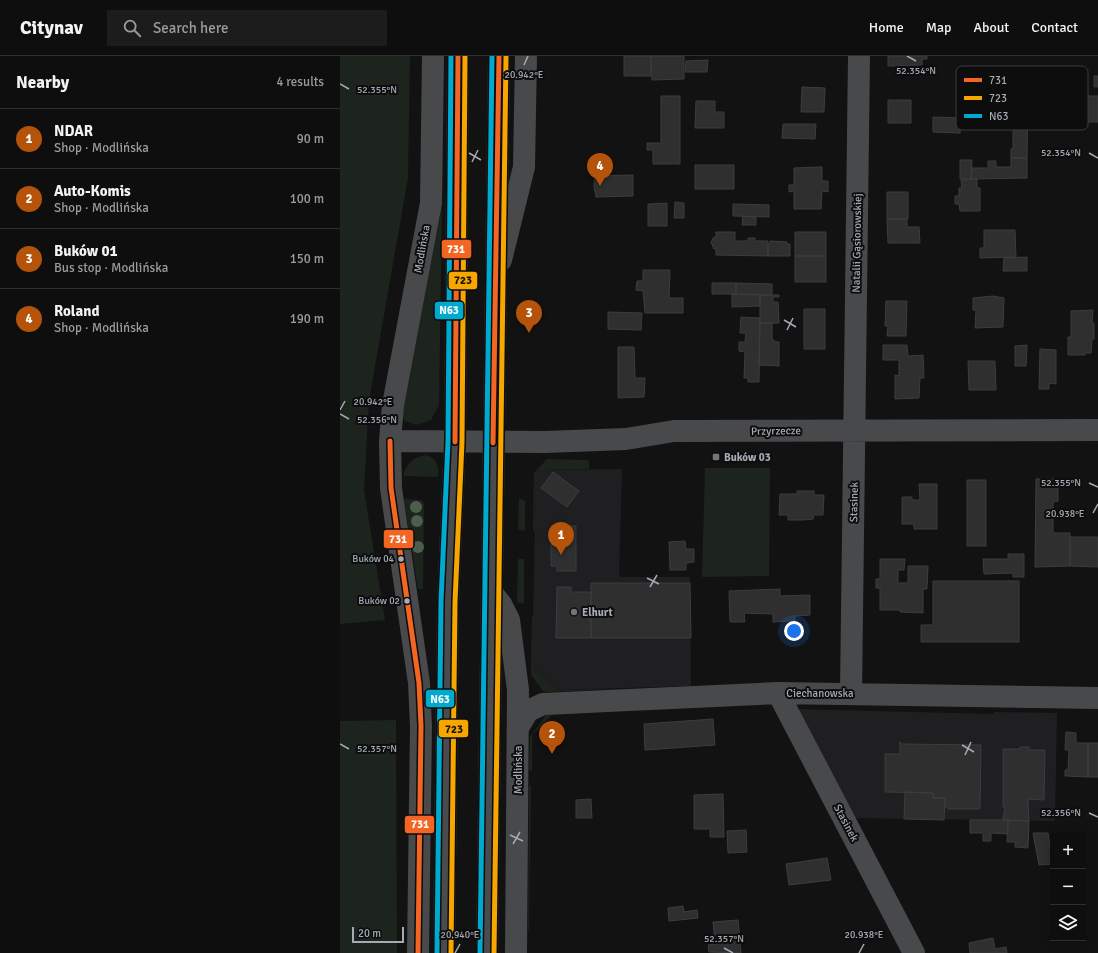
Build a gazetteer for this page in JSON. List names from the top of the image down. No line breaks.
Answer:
{"streets":{"street":["Natalii Gąsiorowskiej","Modlińska","Przyrzecze","Stasinek","Ciechanowska"]},"crossings":[["Natalii Gąsiorowskiej","Przyrzecze"],["Natalii Gąsiorowskiej","Stasinek"],["Modlińska","Ciechanowska"],["Przyrzecze","Stasinek"],["Stasinek","Ciechanowska"]],"places":{"transit":["Buków 03"],"other":["Buków 04","Buków 02","Elhurt"]},"lines":["transit line 731","transit line 723","transit line N63"],"legend":["731","723","N63"],"scale_bar":"20 m","page":{"header":"Citynav","search":"Search here","nav":["Home","Map","About","Contact"],"heading":["Nearby","4 results"],"list":[{"mark":"1","name":"NDAR","note":"Shop · Modlińska","value":"90 m"},{"mark":"2","name":"Auto-Komis","note":"Shop · Modlińska","value":"100 m"},{"mark":"3","name":"Buków 01","note":"Bus stop · Modlińska","value":"150 m"},{"mark":"4","name":"Roland","note":"Shop · Modlińska","value":"190 m"}],"pins":["4","3","1","2"],"map_buttons":["+","−"],"scale":"20 m"},"coordinates":["52.354°N","20.942°E","52.355°N","52.356°N","20.938°E","52.357°N","20.940°E"]}
